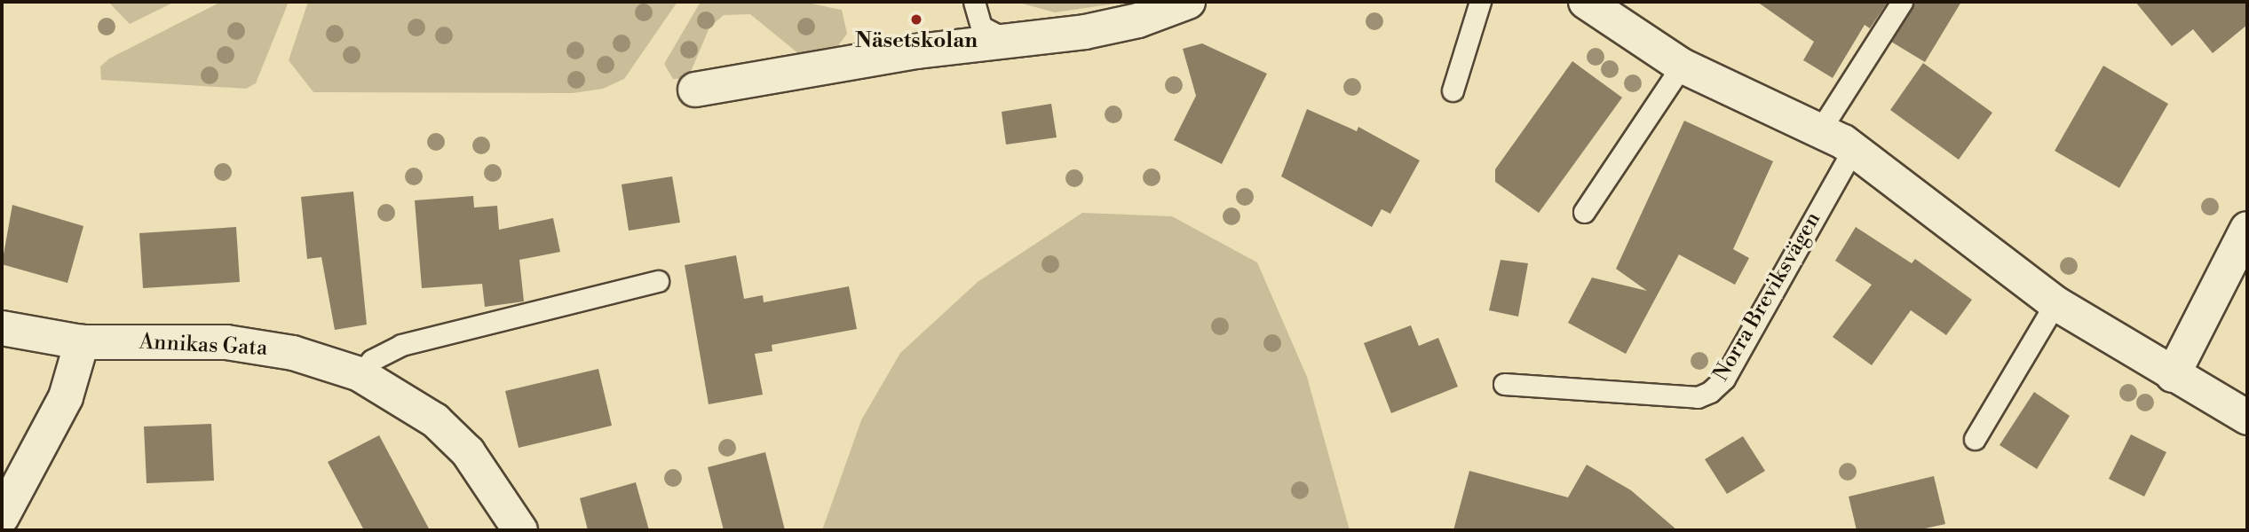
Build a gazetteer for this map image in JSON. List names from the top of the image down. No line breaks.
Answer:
{"streets":{"street":["Annikas Gata"],"lane":["Norra Breviksvägen"]},"places":["Näsetskolan"]}
